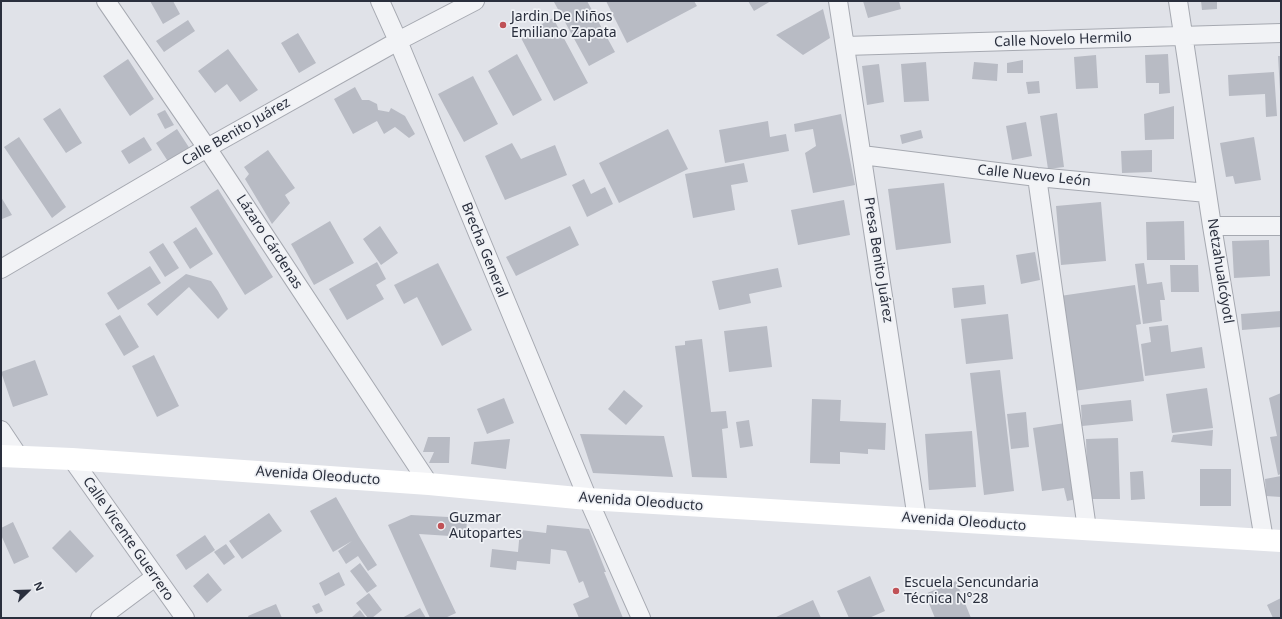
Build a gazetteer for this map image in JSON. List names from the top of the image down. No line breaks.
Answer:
{"streets":{"main road":["Avenida Oleoducto"],"street":["Calle Novelo Hermilo","Calle Benito Juárez","Calle Nuevo León","Lázaro Cárdenas","Brecha General","Presa Benito Juárez","Netzahualcóyotl","Calle Vicente Guerrero"]},"crossings":[["Calle Novelo Hermilo","Presa Benito Juárez"],["Calle Novelo Hermilo","Netzahualcóyotl"],["Calle Benito Juárez","Lázaro Cárdenas"],["Calle Benito Juárez","Brecha General"],["Calle Nuevo León","Presa Benito Juárez"],["Calle Nuevo León","Netzahualcóyotl"],["Lázaro Cárdenas","Avenida Oleoducto"],["Brecha General","Avenida Oleoducto"],["Presa Benito Juárez","Avenida Oleoducto"],["Netzahualcóyotl","Avenida Oleoducto"],["Avenida Oleoducto","Calle Vicente Guerrero"]],"places":["Jardin De Niños Emiliano Zapata","Guzmar Autopartes","Escuela Sencundaria Técnica N°28"],"north":"top right"}
